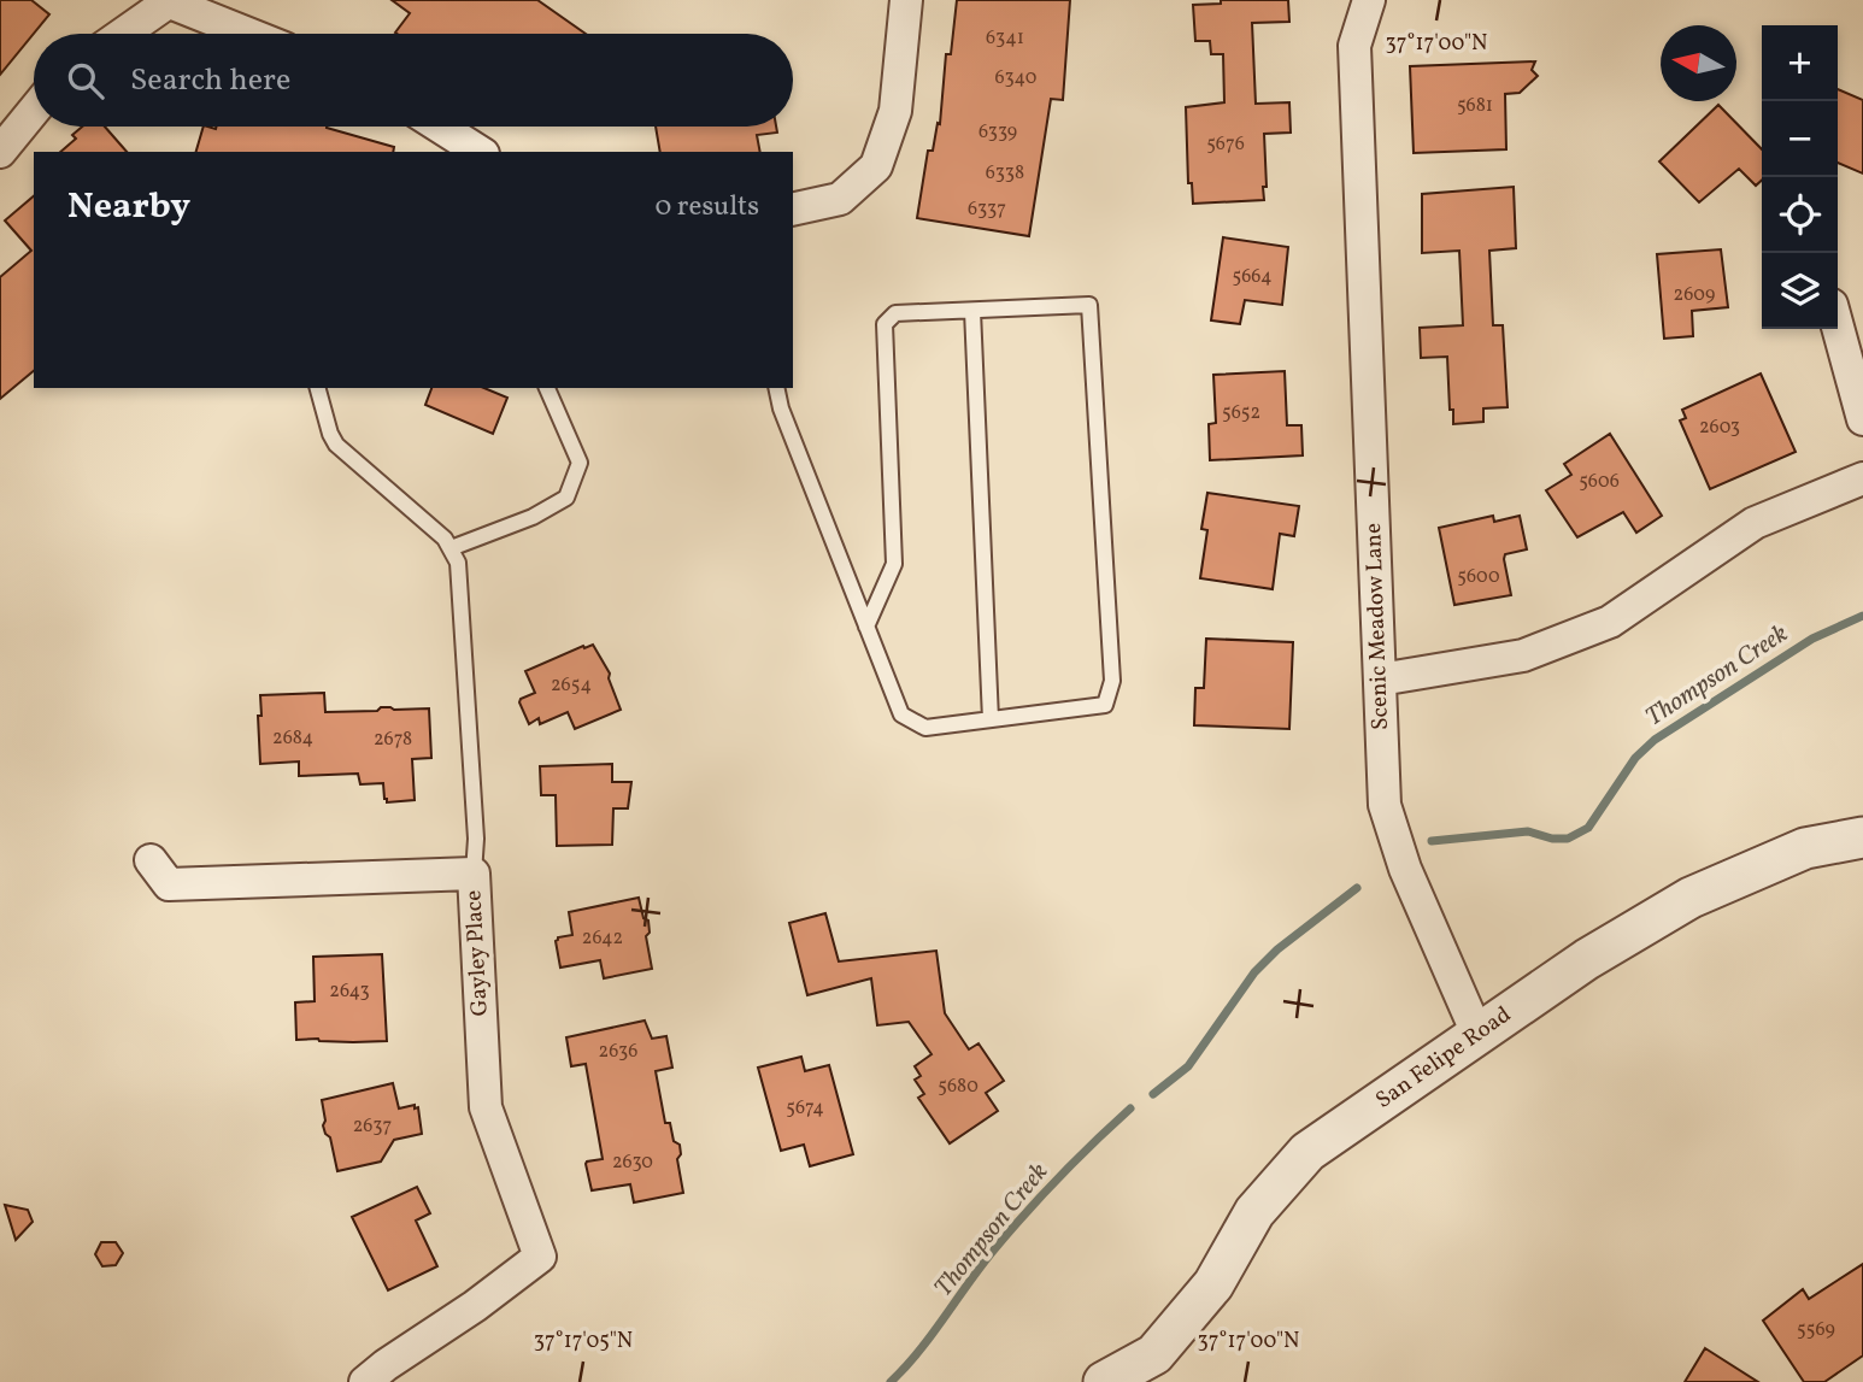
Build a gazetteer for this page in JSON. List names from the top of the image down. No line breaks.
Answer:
{"streets":{"street":["Scenic Meadow Lane","Gayley Place","San Felipe Road"]},"crossings":[["Scenic Meadow Lane","San Felipe Road"]],"water":["Thompson Creek"],"house_numbers":["6341","6340","5681","6339","5676","6338","6337","5664","2609","5652","2603","5606","5600","2654","2684","2678","2642","2643","2636","5680","5674","2637","2630","5569"],"north":"left","page":{"map_buttons":["+","−"],"search":"Search here","heading":["Nearby","0 results"]},"coordinates":["37°17'00\"N","37°17'05\"N"]}
